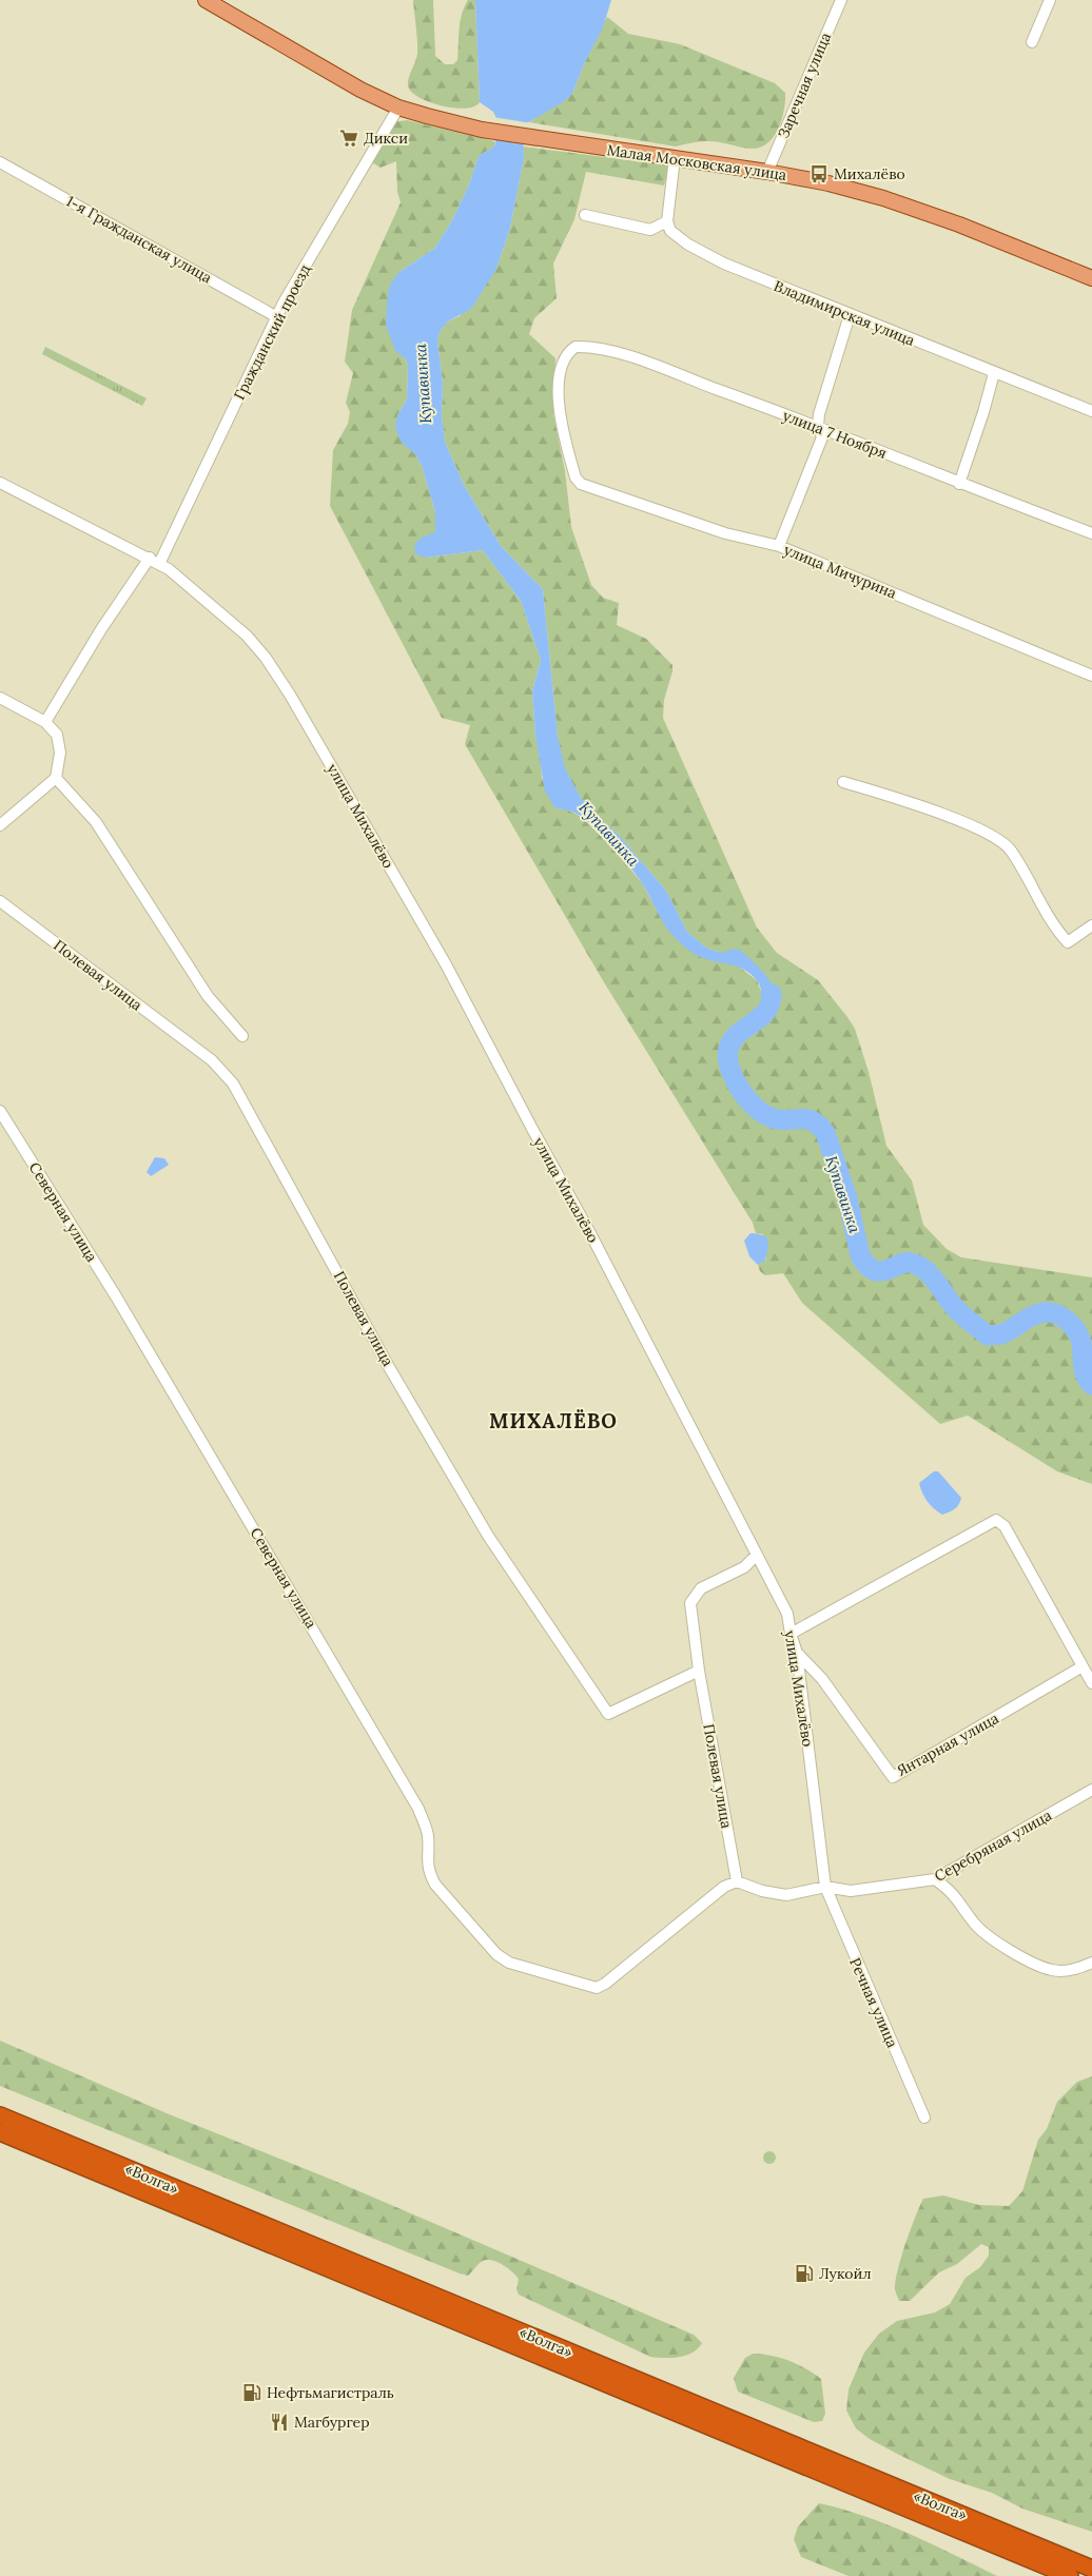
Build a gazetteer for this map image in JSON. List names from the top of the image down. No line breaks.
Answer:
{"streets":{"highway":["«Волга»"],"main road":["Малая Московская улица"],"street":["Заречная улица","1-я Гражданская улица","Владимирская улица","Гражданский проезд","улица 7 Ноября","улица Мичурина","улица Михалёво","Полевая улица","Северная улица","Янтарная улица","Серебряная улица","Речная улица"]},"crossings":[["Заречная улица","Малая Московская улица"],["Малая Московская улица","Гражданский проезд"],["1-я Гражданская улица","Гражданский проезд"],["Гражданский проезд","улица Михалёво"],["улица 7 Ноября","улица Мичурина"],["улица Михалёво","Полевая улица"],["улица Михалёво","Янтарная улица"],["улица Михалёво","Серебряная улица"],["улица Михалёво","Речная улица"],["Полевая улица","Северная улица"],["Серебряная улица","Речная улица"]],"districts":["МИХАЛЁВО"],"water":["Купавинка"],"places":{"supermarket":["Дикси"],"bus stop":["Михалёво"],"fuel station":["Лукойл","Нефтьмагистраль"],"restaurant":["Магбургер"]}}
